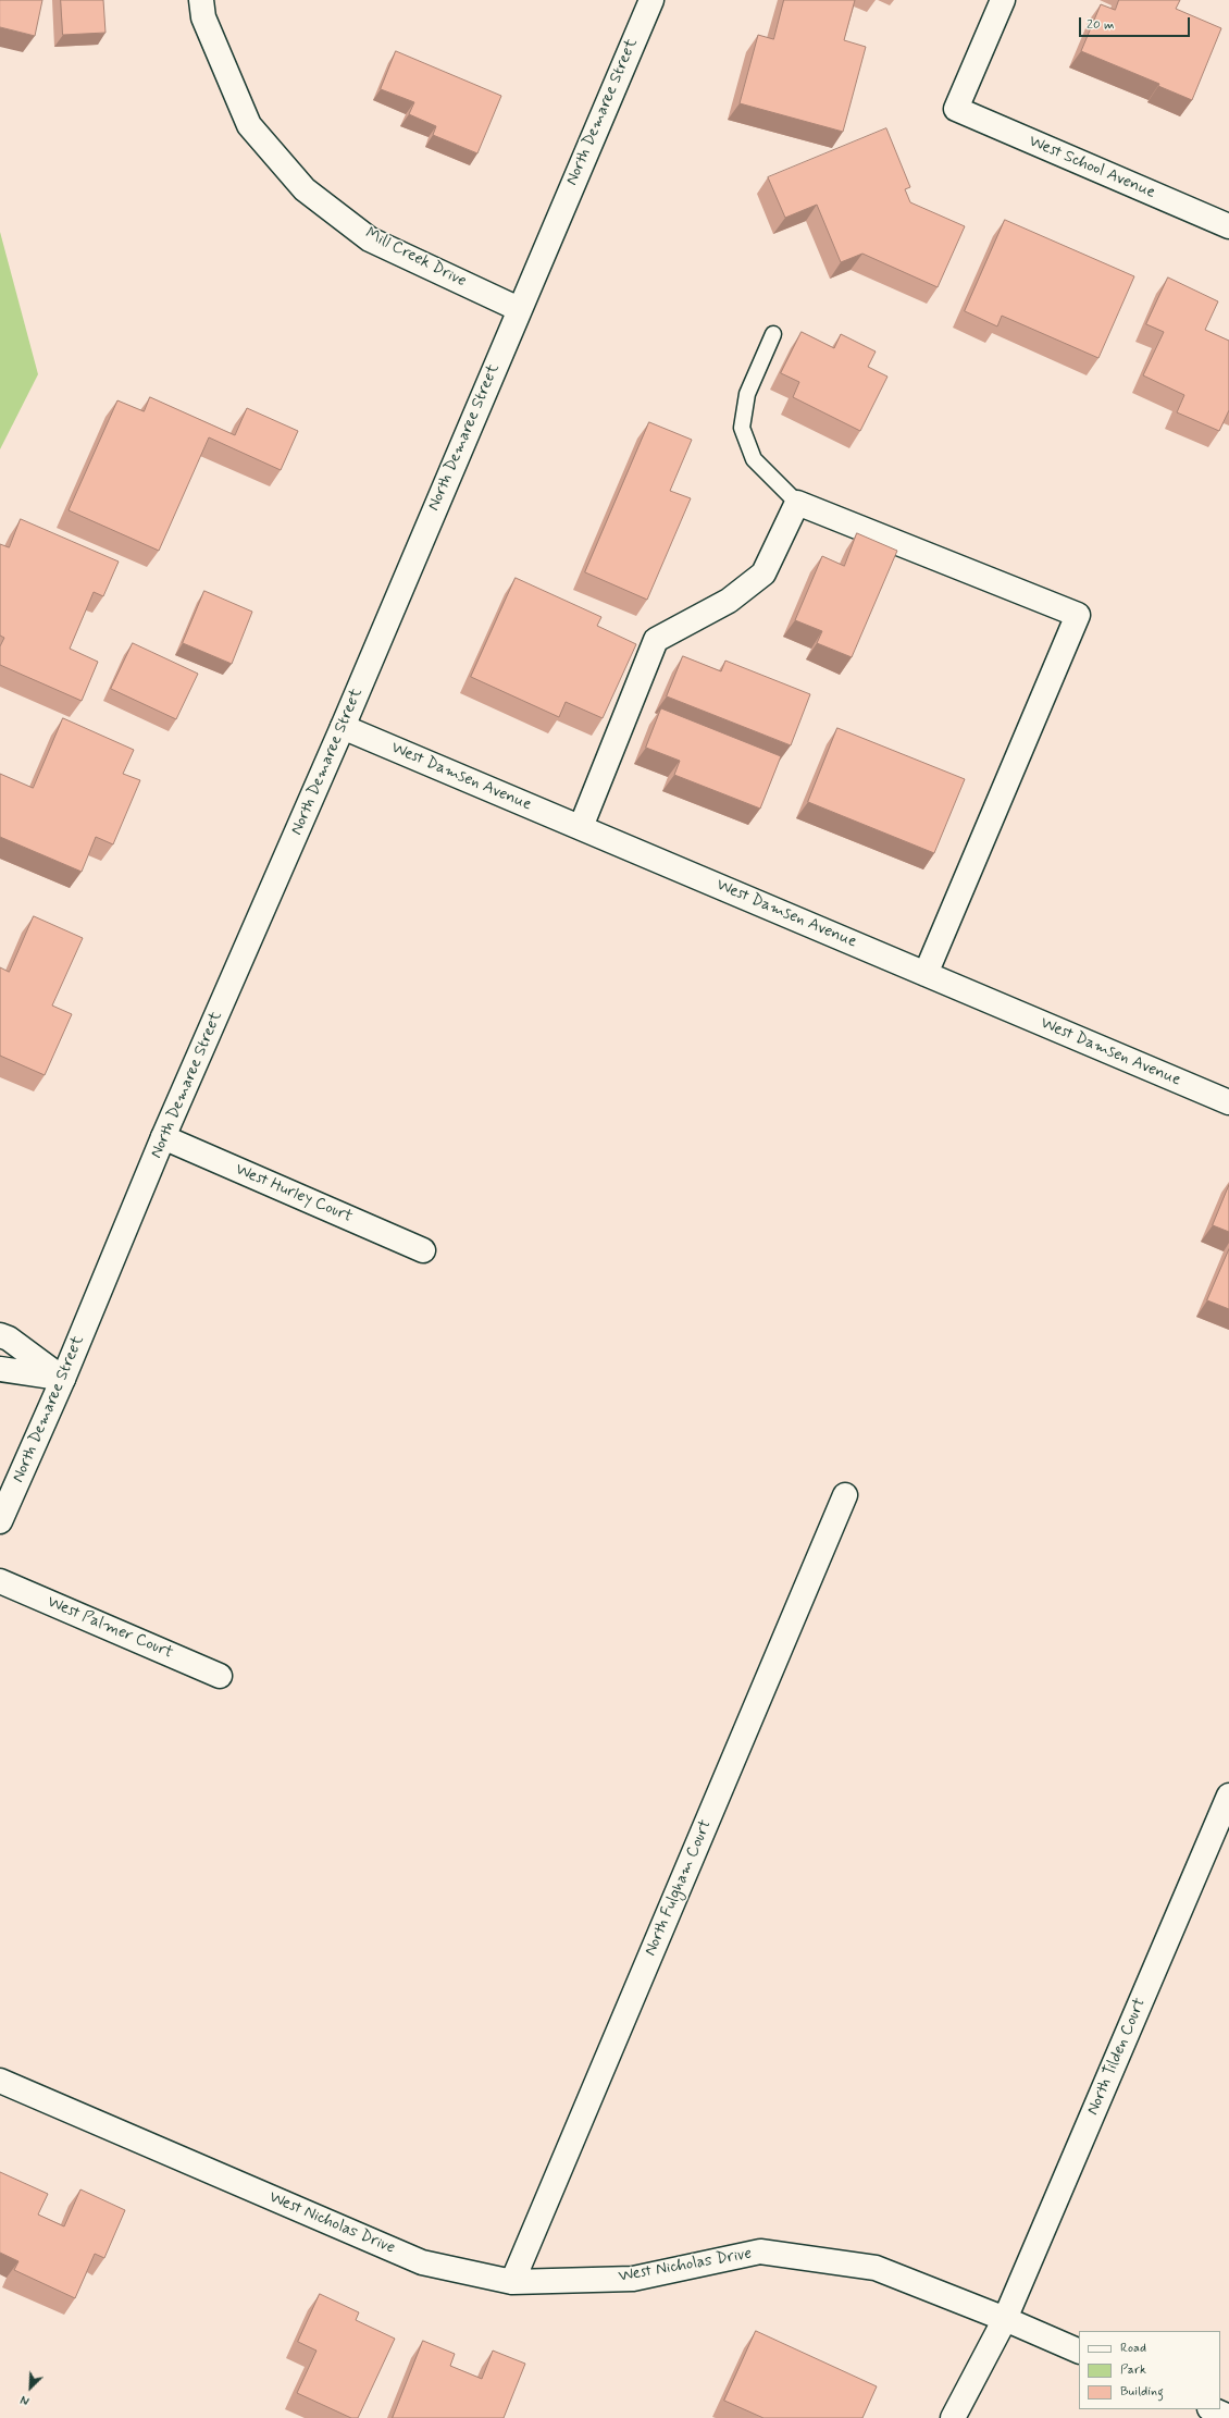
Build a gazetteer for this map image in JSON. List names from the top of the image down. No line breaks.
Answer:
{"streets":{"street":["North Demaree Street","West School Avenue","Mill Creek Drive","West Damsen Avenue","West Hurley Court","West Palmer Court","North Fulgham Court","North Tilden Court","West Nicholas Drive"]},"crossings":[["North Demaree Street","Mill Creek Drive"],["North Demaree Street","West Damsen Avenue"],["North Demaree Street","West Hurley Court"],["North Fulgham Court","West Nicholas Drive"],["North Tilden Court","West Nicholas Drive"]],"legend":["Road","Park","Building"],"scale_bar":"20 m","north":"bottom left"}
